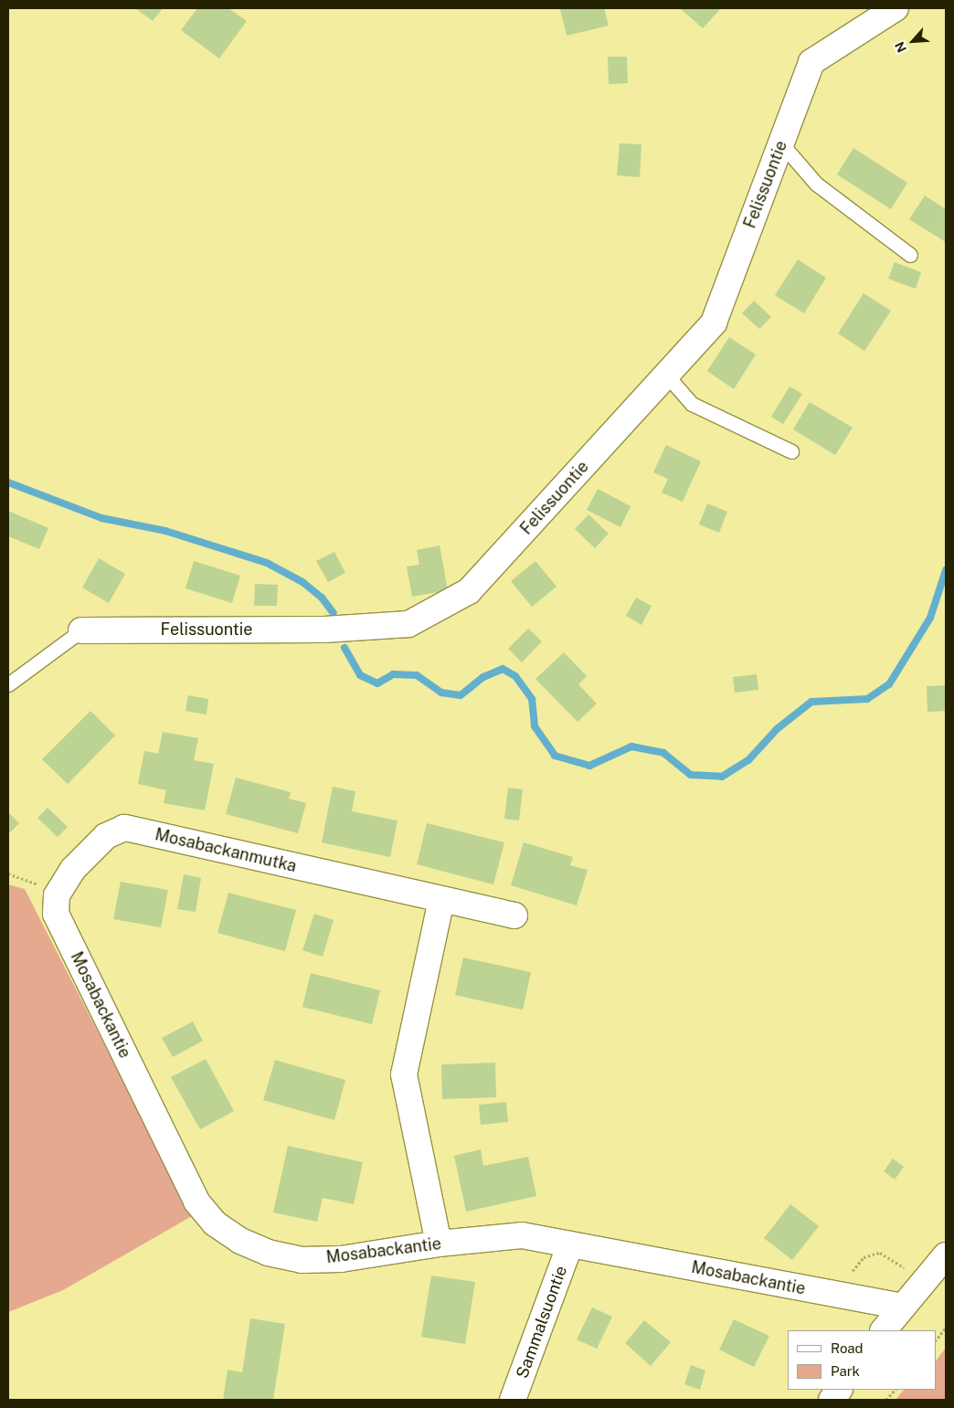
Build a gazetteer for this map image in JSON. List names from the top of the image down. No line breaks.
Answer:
{"streets":{"street":["Felissuontie","Mosabackanmutka","Mosabackantie","Sammalsuontie"]},"crossings":[["Mosabackanmutka","Mosabackantie"],["Mosabackantie","Sammalsuontie"]],"legend":["Road","Park"],"north":"bottom left"}
